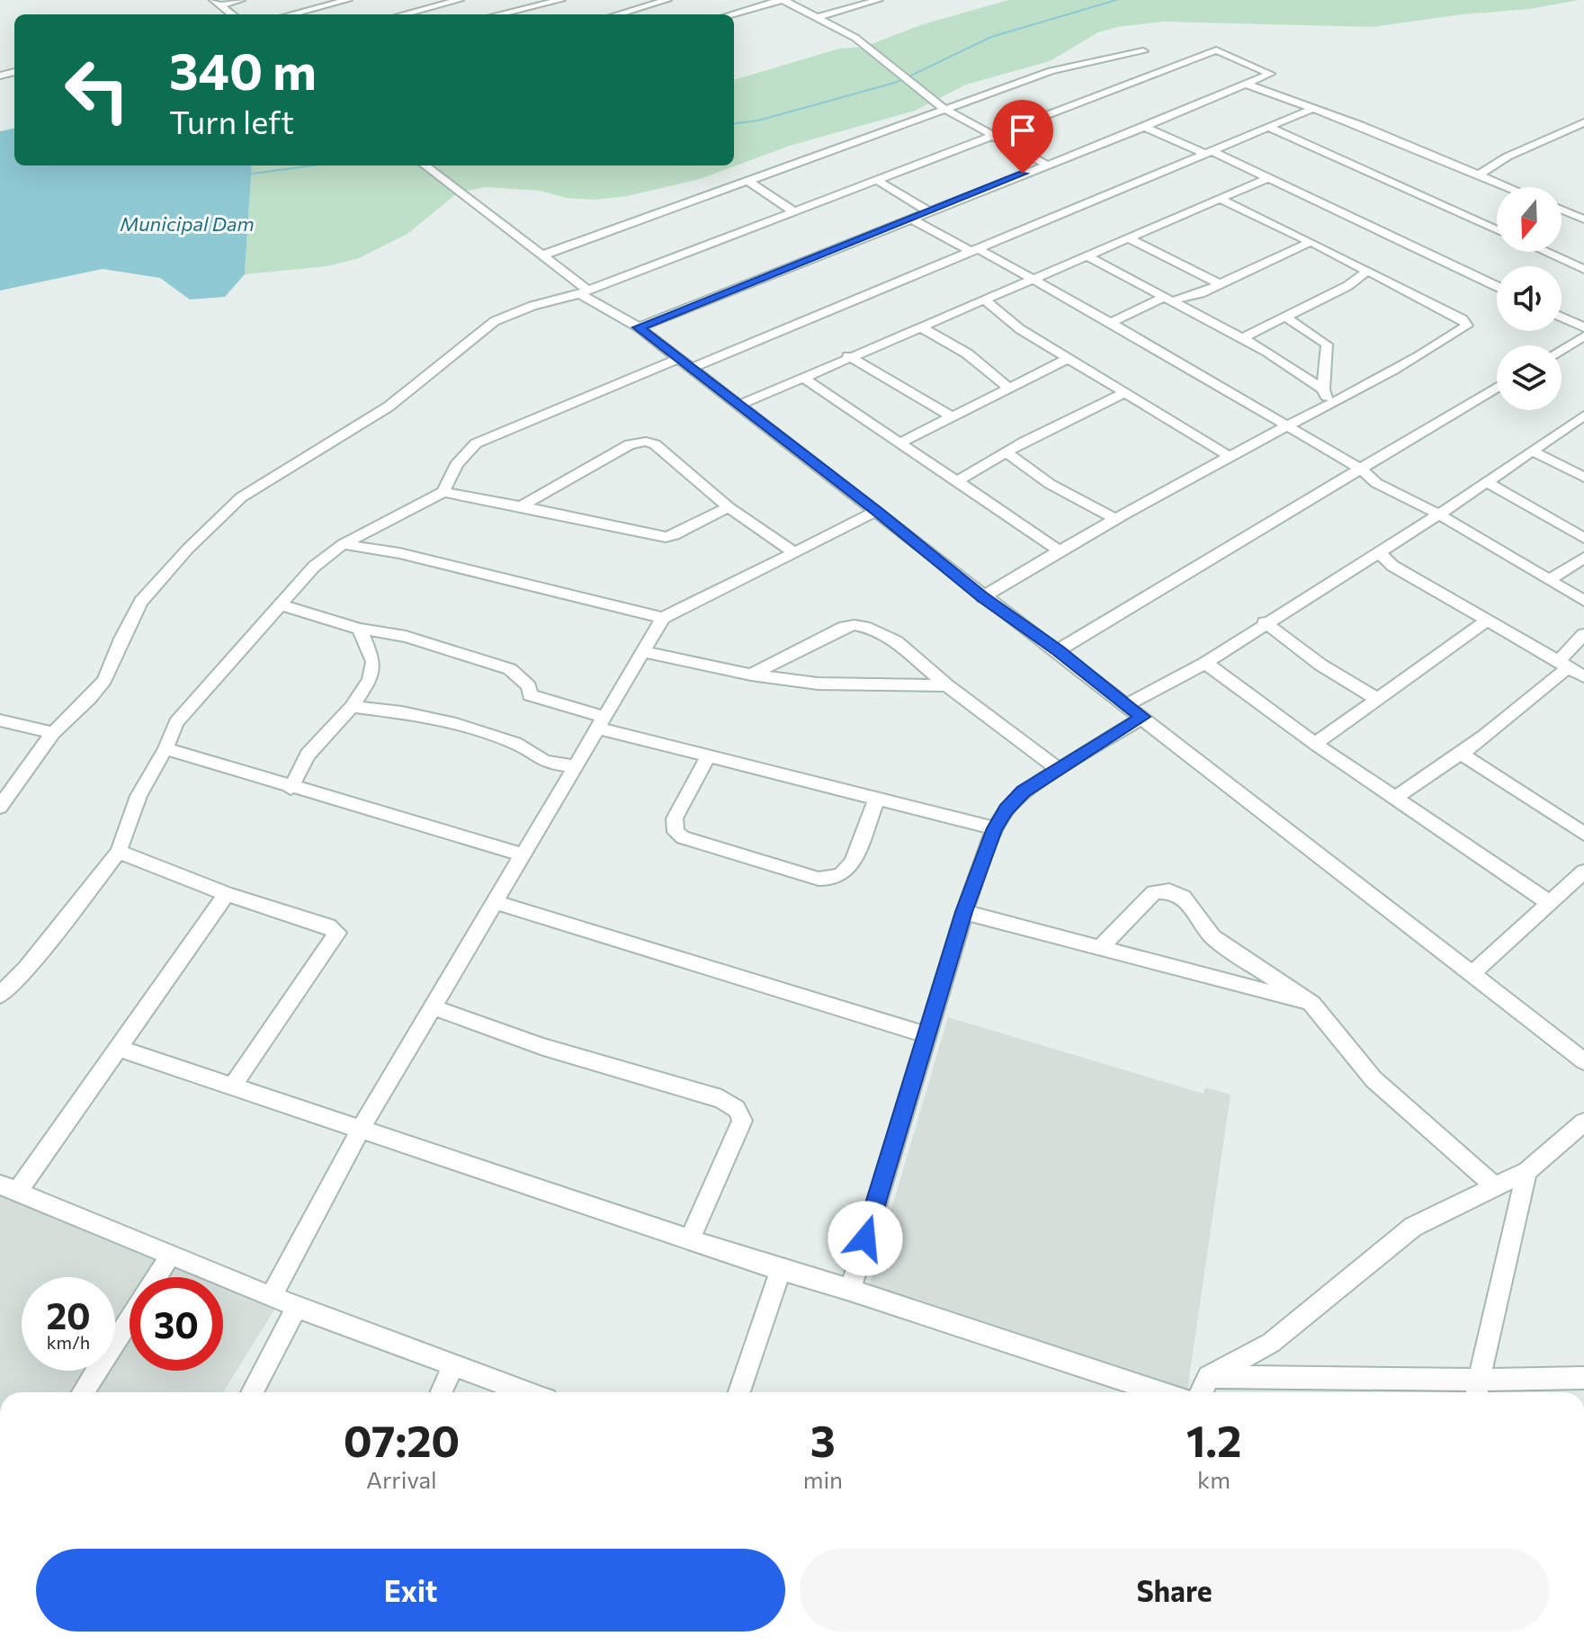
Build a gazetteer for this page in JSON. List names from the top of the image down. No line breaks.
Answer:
{"water":["Municipal Dam"],"north":"bottom","page":{"turn":["340 m","Turn left"],"speed":"20 km/h","limit":"30","eta":["07:20","Arrival","3","min","1.2","km"],"buttons":["Exit","Share"]}}
